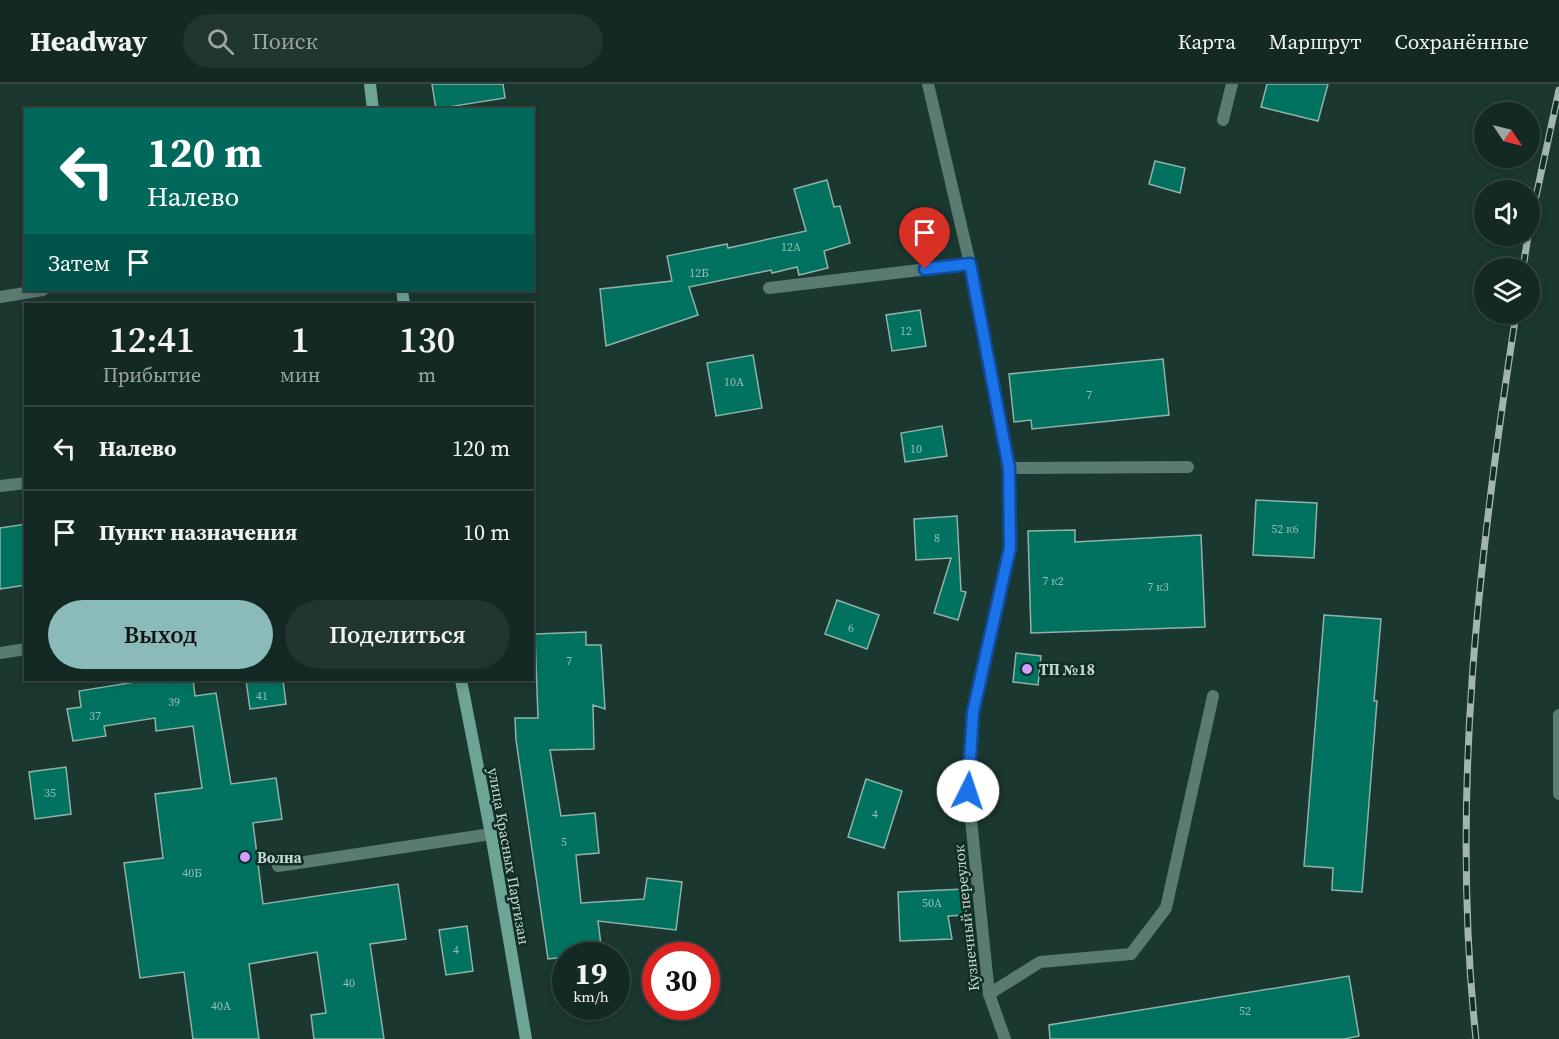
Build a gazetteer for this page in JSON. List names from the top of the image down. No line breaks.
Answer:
{"streets":{"street":["улица Красных Партизан","Кузнечный переулок"]},"places":["ТП №18","Волна"],"house_numbers":["12А","12Б","12","10А","7","10","52 к6","8","7 к2","7 к3","6","7","41","39","37","35","4","5","40Б","50А","4","40","40А","52"],"north":"bottom right","page":{"header":"Headway","search":"Поиск","nav":["Карта","Маршрут","Сохранённые"],"turn":["120 m","Налево"],"then":"Затем","eta":["12:41","Прибытие","1","мин","130","m"],"list":[{"name":"Налево","value":"120 m"},{"name":"Пункт назначения","value":"10 m"}],"buttons":["Выход","Поделиться"],"speed":"19 km/h","limit":"30"}}
